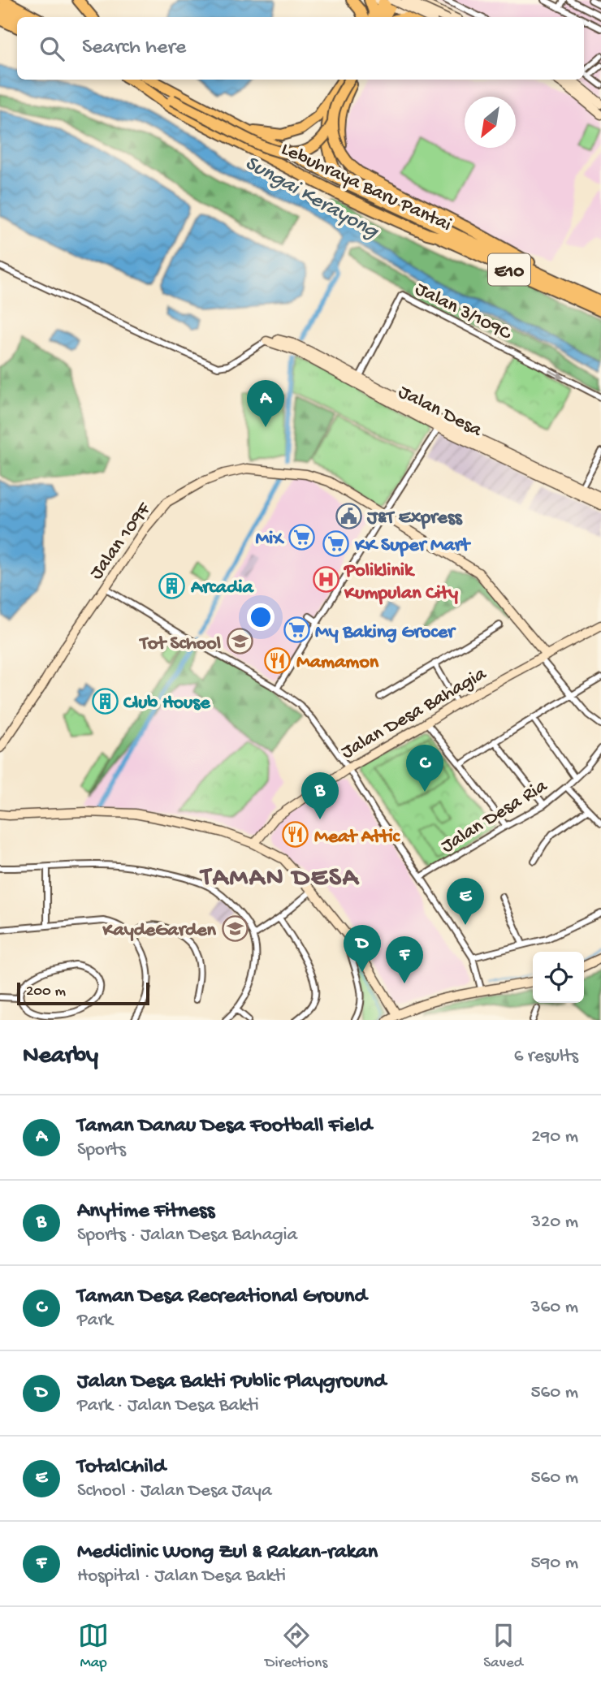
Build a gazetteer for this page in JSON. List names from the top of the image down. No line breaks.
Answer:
{"streets":{"highway":["Lebuhraya Baru Pantai","E10"],"street":["Jalan 3/109C","Jalan Desa","Jalan 109F","Jalan Desa Bahagia","Jalan Desa Ria"]},"crossings":[["Jalan 3/109C","Jalan Desa"],["Jalan 109F","Jalan Desa Bahagia"]],"districts":["TAMAN DESA"],"water":["Sungai Kerayong"],"places":{"public building":["J&T Express"],"supermarket":["MiX","KK Super Mart","My Baking Grocer"],"hospital":["Poliklinik Kumpulan City"],"building":["Arcadia","Club House"],"school or university":["Tot School","KaydeGarden"],"restaurant":["Mamamon","Meat Attic"]},"scale_bar":"200 m","north":"bottom left","page":{"search":"Search here","pins":["A","C","B","E","D","F"],"scale":"200 m","heading":["Nearby","6 results"],"list":[{"mark":"A","name":"Taman Danau Desa Football Field","note":"Sports","value":"290 m"},{"mark":"B","name":"Anytime Fitness","note":"Sports · Jalan Desa Bahagia","value":"320 m"},{"mark":"C","name":"Taman Desa Recreational Ground","note":"Park","value":"360 m"},{"mark":"D","name":"Jalan Desa Bakti Public Playground","note":"Park · Jalan Desa Bakti","value":"560 m"},{"mark":"E","name":"TotalChild","note":"School · Jalan Desa Jaya","value":"560 m"},{"mark":"F","name":"Mediclinic Wong Zul & Rakan-rakan","note":"Hospital · Jalan Desa Bakti","value":"590 m"}],"nav":["Map","Directions","Saved"]}}
